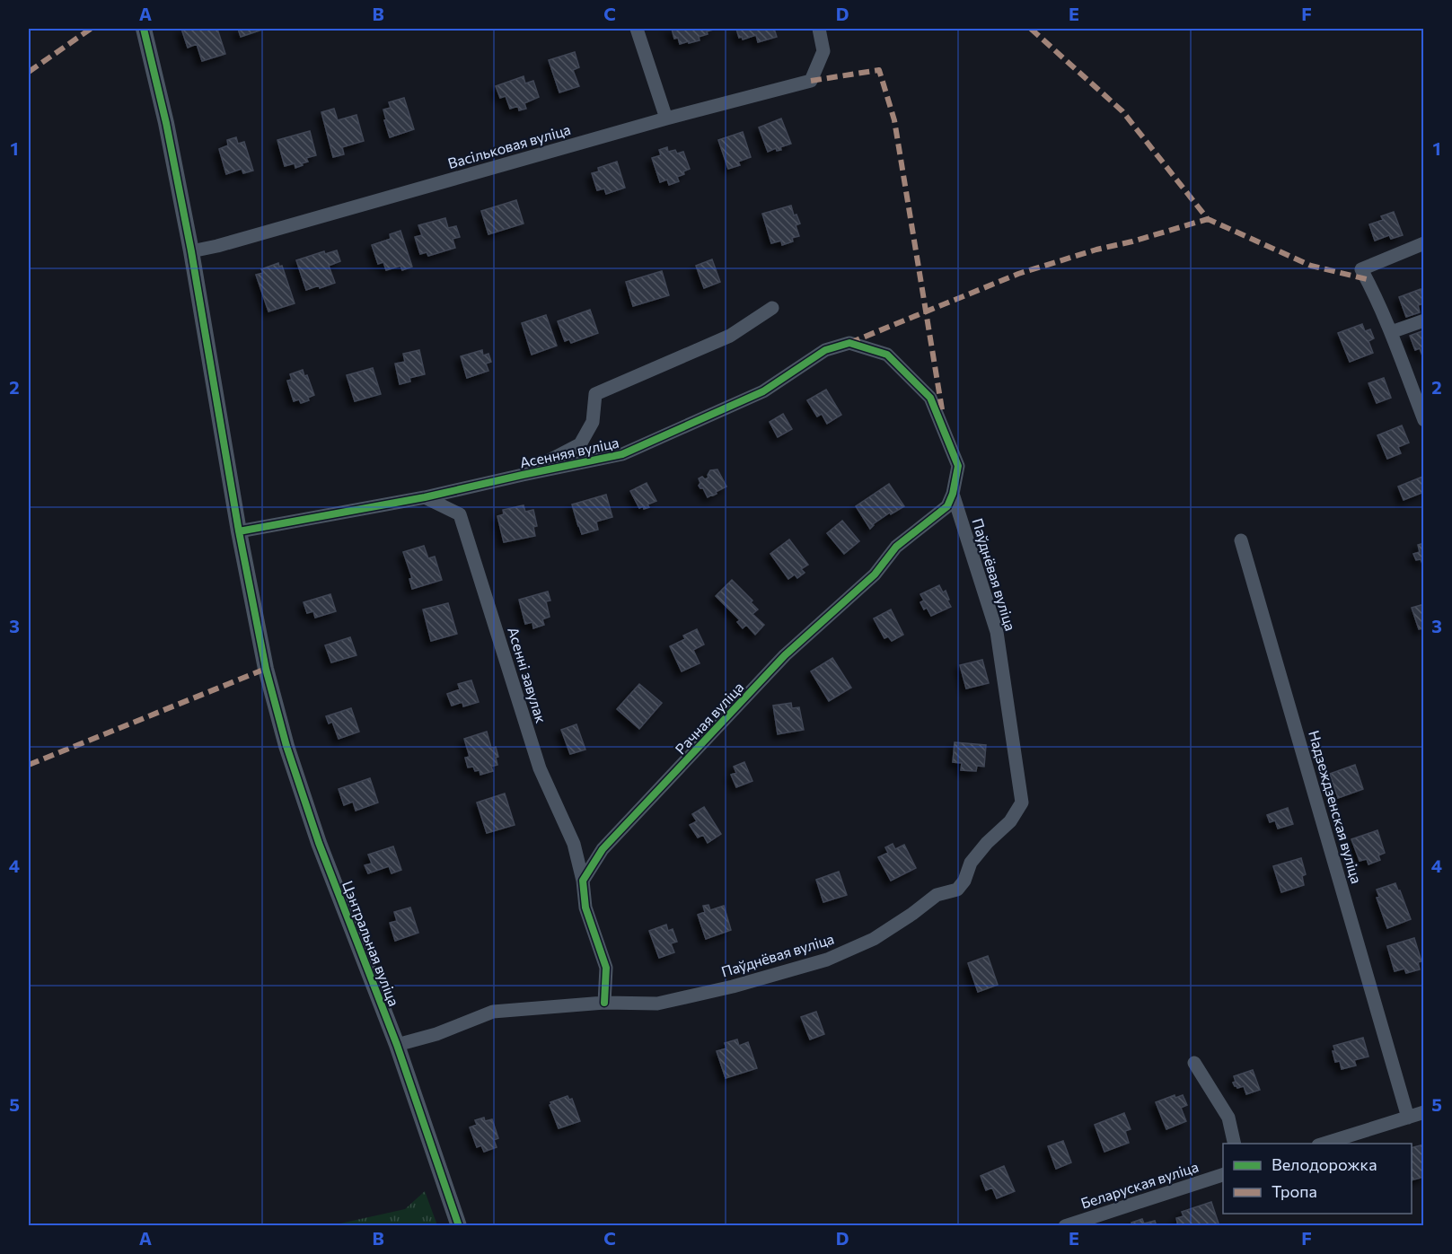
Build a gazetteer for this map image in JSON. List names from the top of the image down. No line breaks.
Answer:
{"streets":{"street":["Васільковая вуліца","Асенняя вуліца","Паўднёвая вуліца","Асенні завулак","Рачная вуліца","Надзеждзенская вуліца","Цэнтральная вуліца","Беларуская вуліца"]},"crossings":[["Васільковая вуліца","Цэнтральная вуліца"],["Асенняя вуліца","Паўднёвая вуліца"],["Асенняя вуліца","Асенні завулак"],["Асенняя вуліца","Рачная вуліца"],["Асенняя вуліца","Цэнтральная вуліца"],["Паўднёвая вуліца","Рачная вуліца"],["Паўднёвая вуліца","Цэнтральная вуліца"],["Асенні завулак","Рачная вуліца"]],"legend":["Велодорожка","Тропа"],"grid":{"columns":["A","B","C","D","E","F"],"rows":["1","2","3","4","5"]}}
